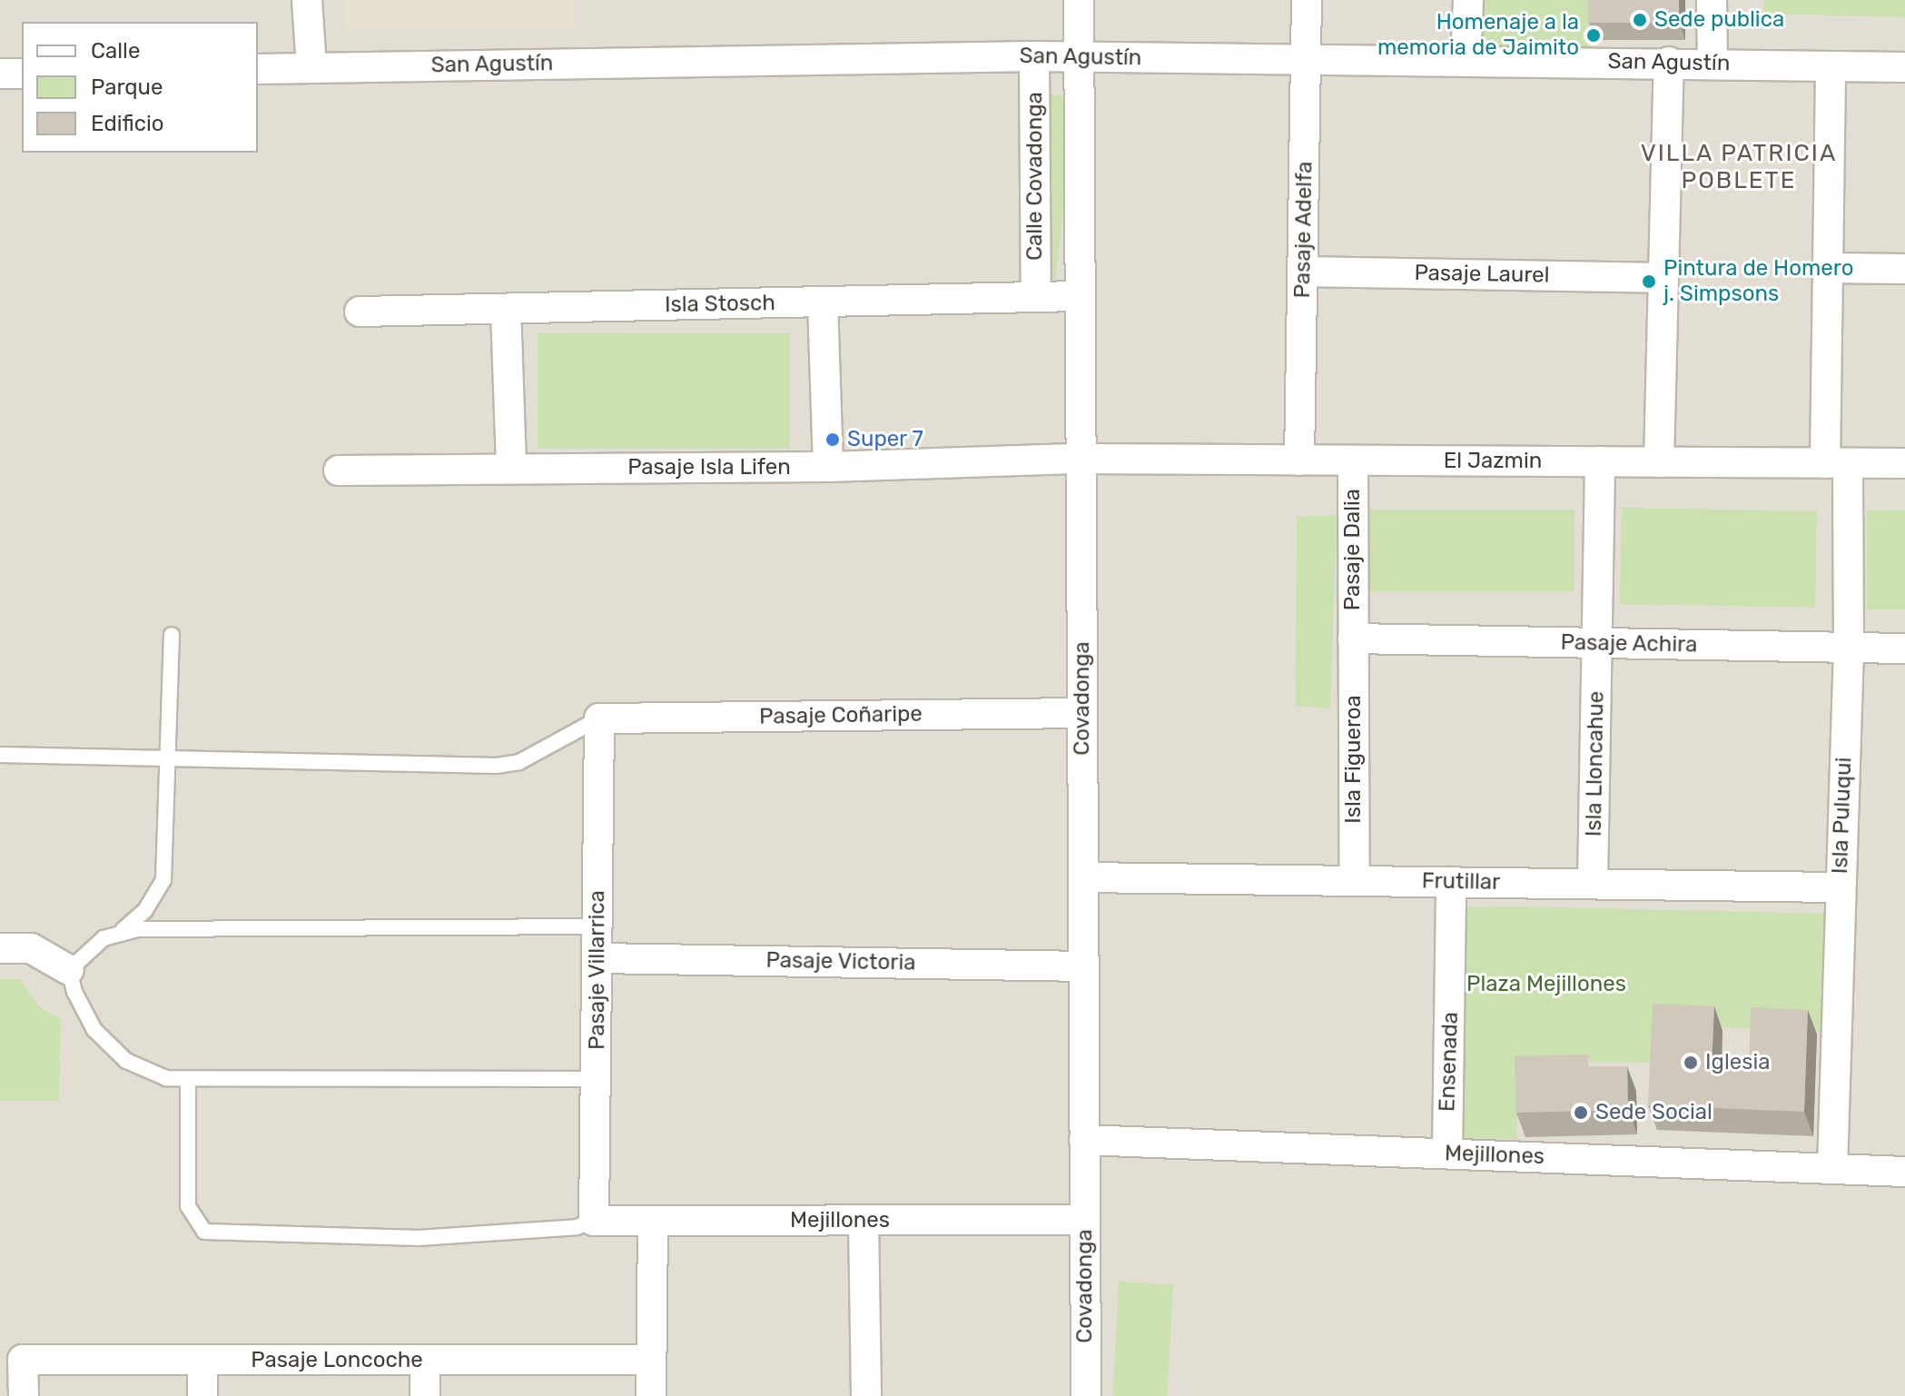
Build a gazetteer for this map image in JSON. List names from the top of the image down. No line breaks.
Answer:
{"streets":{"street":["San Agustín","Calle Covadonga","Pasaje Adelfa","Pasaje Laurel","Isla Stosch","El Jazmin","Pasaje Isla Lifen","Pasaje Dalia","Pasaje Achira","Covadonga","Pasaje Coñaripe","Isla Figueroa","Isla Lloncahue","Isla Puluqui","Frutillar","Pasaje Victoria","Pasaje Villarrica","Ensenada","Mejillones","Pasaje Loncoche"]},"crossings":[["San Agustín","Calle Covadonga"],["San Agustín","Pasaje Adelfa"],["San Agustín","Covadonga"],["San Agustín","Isla Puluqui"],["Calle Covadonga","Isla Stosch"],["Pasaje Adelfa","Pasaje Laurel"],["Pasaje Adelfa","El Jazmin"],["Isla Stosch","Covadonga"],["El Jazmin","Pasaje Isla Lifen"],["El Jazmin","Pasaje Dalia"],["El Jazmin","Covadonga"],["El Jazmin","Isla Lloncahue"],["El Jazmin","Isla Puluqui"],["Pasaje Isla Lifen","Covadonga"],["Pasaje Dalia","Pasaje Achira"],["Pasaje Dalia","Isla Figueroa"],["Pasaje Achira","Isla Figueroa"],["Pasaje Achira","Isla Lloncahue"],["Pasaje Achira","Isla Puluqui"],["Covadonga","Pasaje Coñaripe"],["Covadonga","Frutillar"],["Covadonga","Pasaje Victoria"],["Covadonga","Mejillones"],["Pasaje Coñaripe","Pasaje Villarrica"],["Isla Figueroa","Frutillar"],["Isla Lloncahue","Frutillar"],["Isla Puluqui","Frutillar"],["Isla Puluqui","Mejillones"],["Frutillar","Ensenada"],["Pasaje Victoria","Pasaje Villarrica"],["Pasaje Villarrica","Mejillones"],["Ensenada","Mejillones"]],"districts":["VILLA PATRICIA POBLETE"],"parks":["Plaza Mejillones"],"places":["Sede publica","Homenaje a la memoria de Jaimito","Pintura de Homero j. Simpsons","Super 7","Iglesia","Sede Social"],"legend":["Calle","Parque","Edificio"]}
